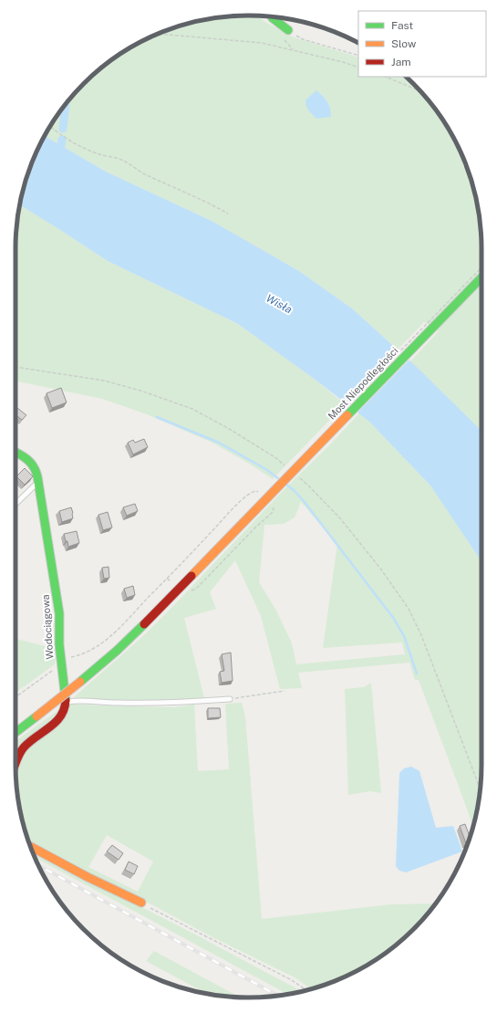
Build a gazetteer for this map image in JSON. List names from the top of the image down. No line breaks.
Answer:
{"streets":{"main road":["Most Niepodległości","Wodociągowa"]},"water":["Wisła"],"legend":["Fast","Slow","Jam"]}
